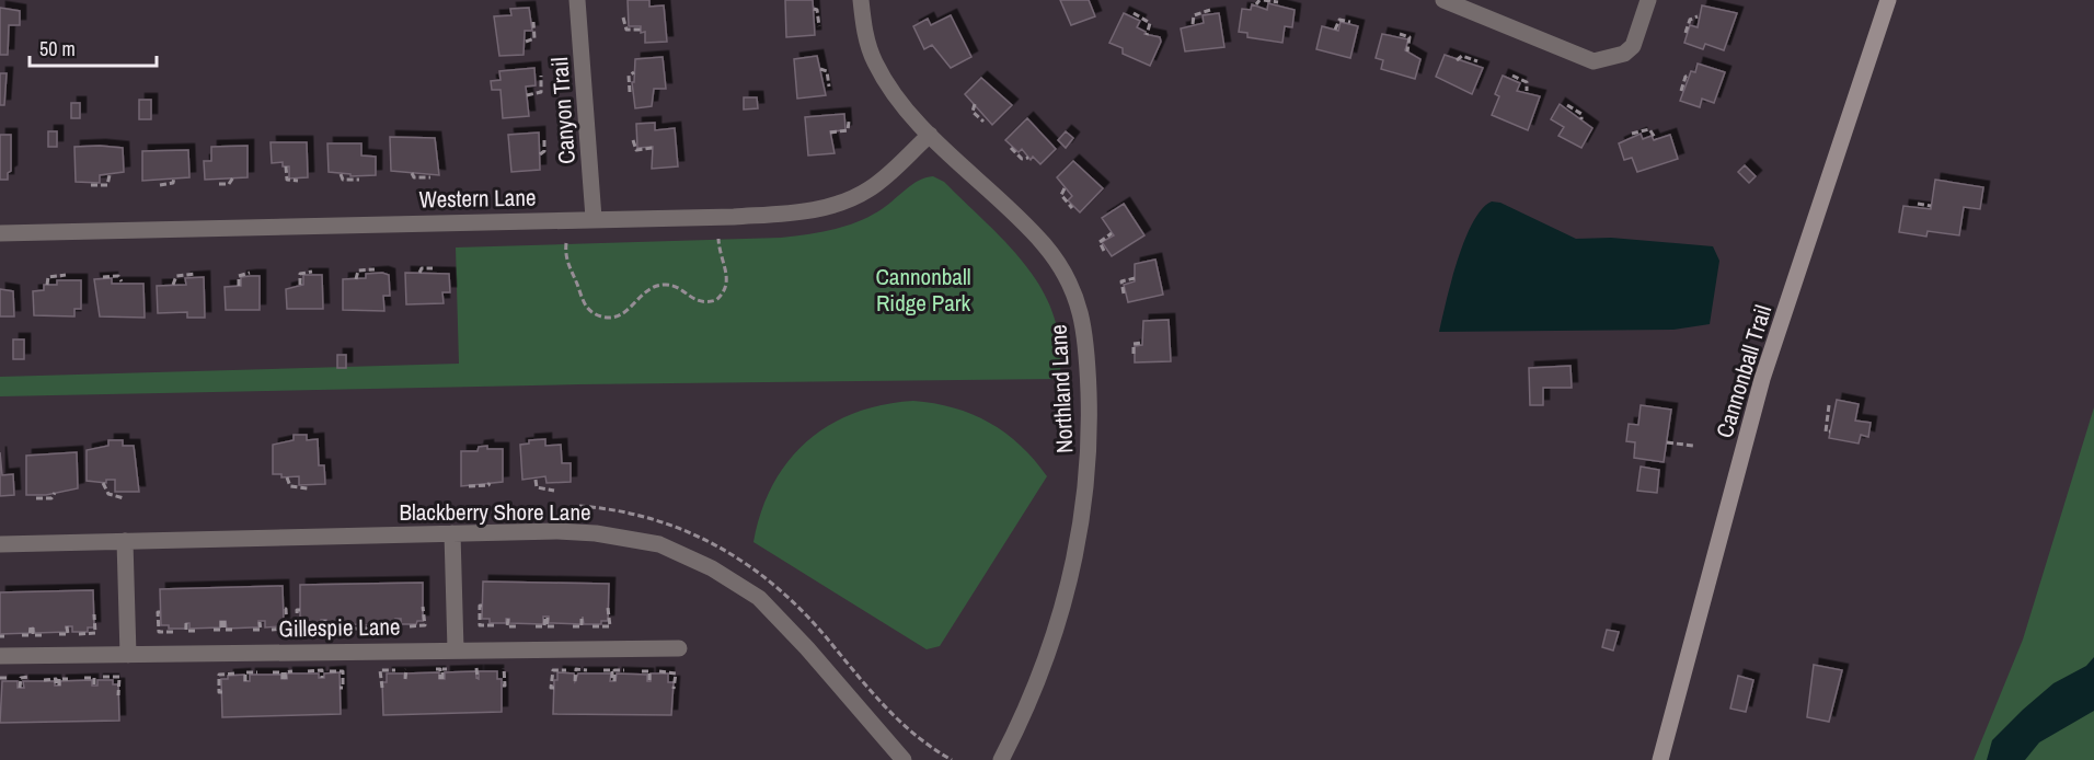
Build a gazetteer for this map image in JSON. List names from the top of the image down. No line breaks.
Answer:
{"streets":{"main road":["Cannonball Trail"],"street":["Canyon Trail","Western Lane","Northland Lane","Blackberry Shore Lane","Gillespie Lane"]},"crossings":[["Canyon Trail","Western Lane"],["Western Lane","Northland Lane"]],"parks":["Cannonball Ridge Park"],"scale_bar":"50 m"}
